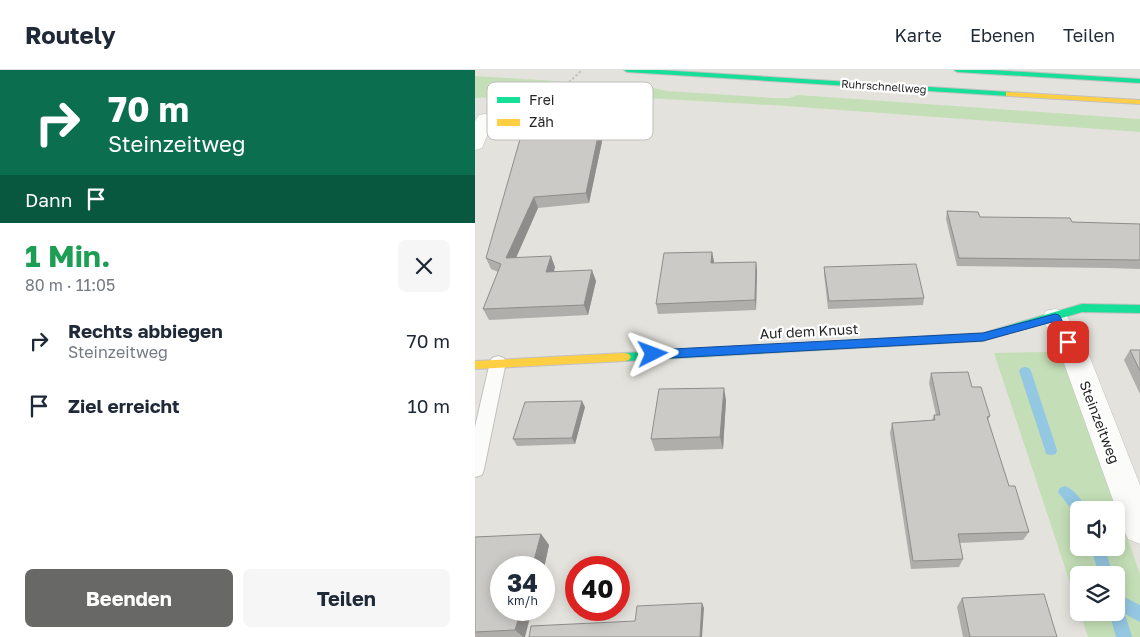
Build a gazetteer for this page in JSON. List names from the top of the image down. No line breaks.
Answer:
{"streets":{"main road":["Ruhrschnellweg","Auf dem Knust"],"street":["Steinzeitweg"]},"crossings":[["Auf dem Knust","Steinzeitweg"]],"legend":["Frei","Zäh"],"page":{"header":"Routely","nav":["Karte","Ebenen","Teilen"],"turn":["70 m","Steinzeitweg"],"then":"Dann","heading":["1 Min.","80 m · 11:05"],"list":[{"name":"Rechts abbiegen","note":"Steinzeitweg","value":"70 m"},{"name":"Ziel erreicht","value":"10 m"}],"speed":"34 km/h","limit":"40","buttons":["Beenden","Teilen"]}}
